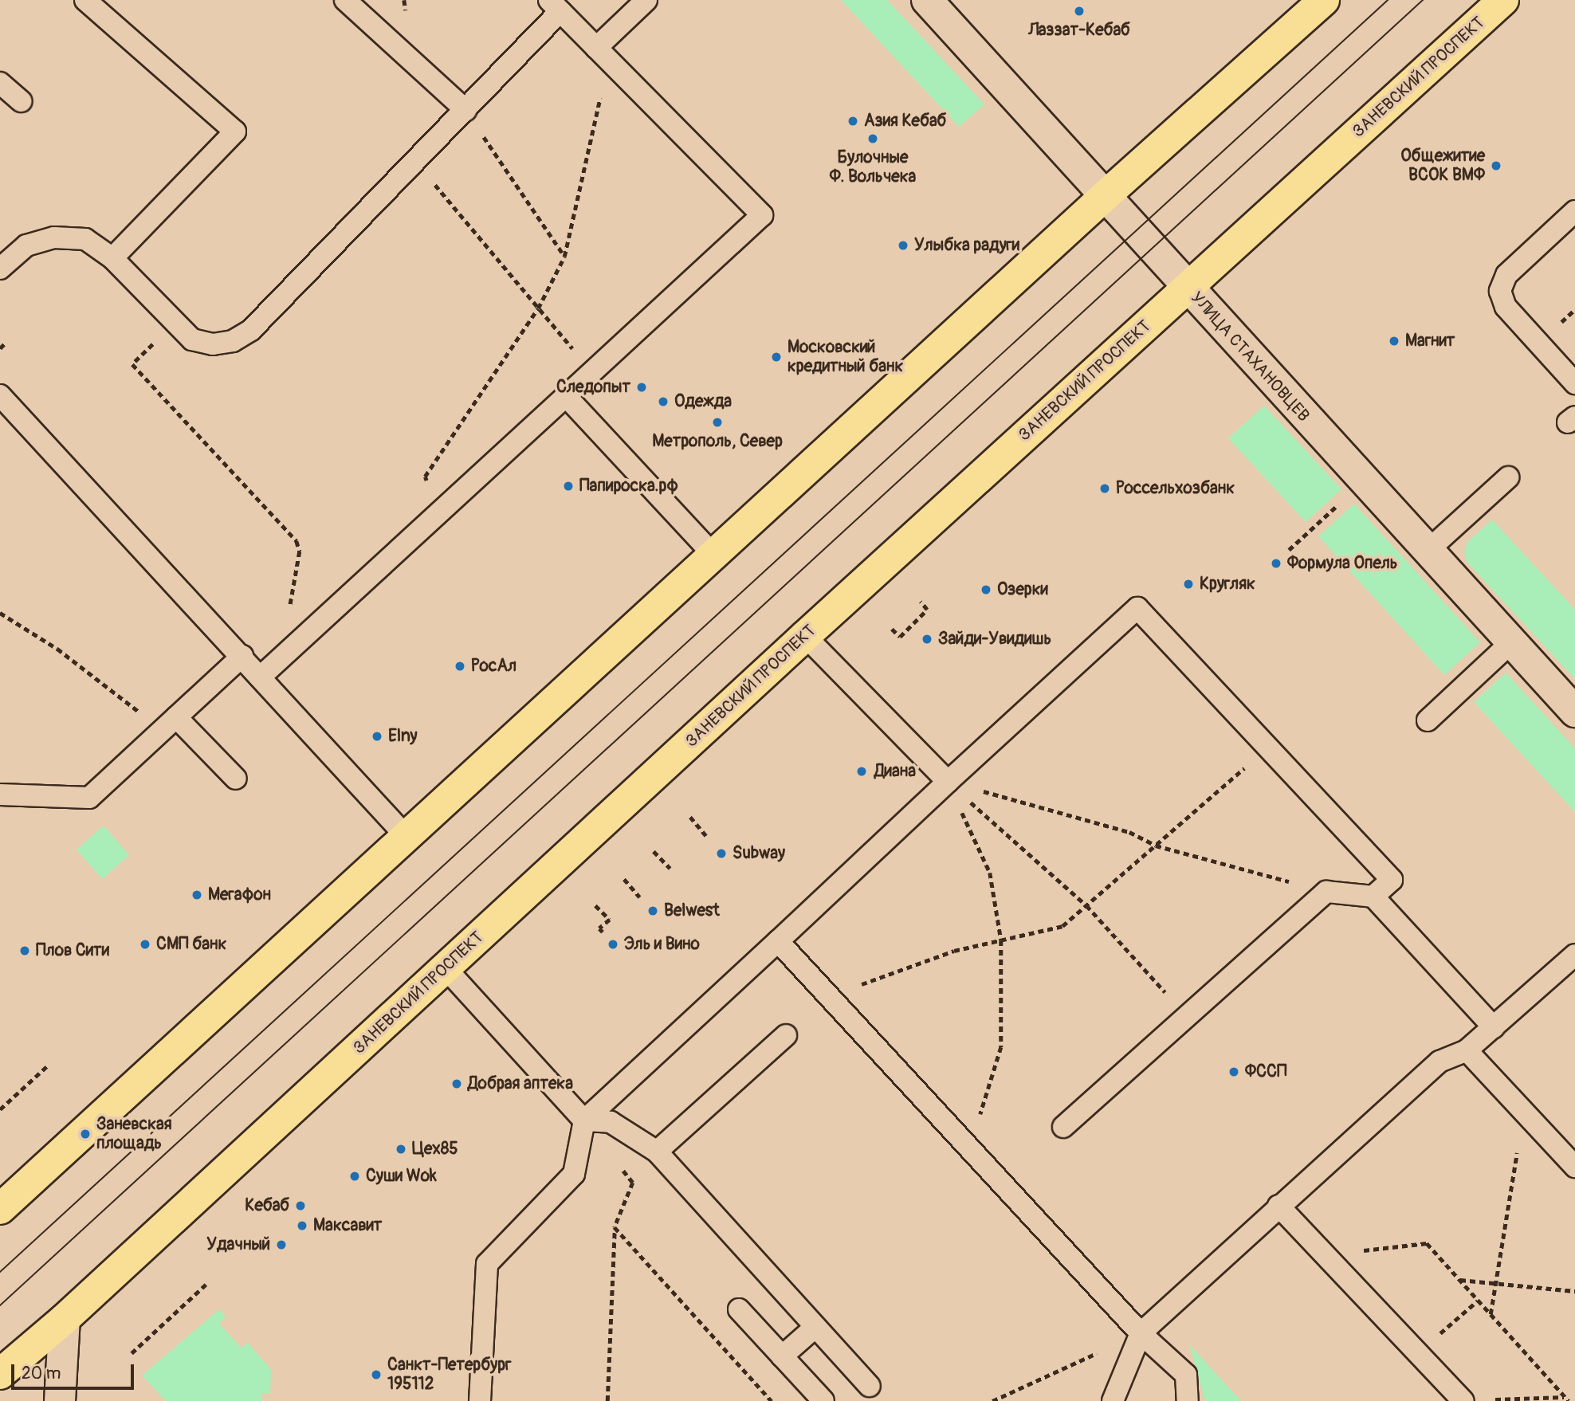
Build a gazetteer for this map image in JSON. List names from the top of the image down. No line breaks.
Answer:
{"streets":{"main road":["ЗАНЕВСКИЙ ПРОСПЕКТ"],"street":["УЛИЦА СТАХАНОВЦЕВ"]},"crossings":[["ЗАНЕВСКИЙ ПРОСПЕКТ","УЛИЦА СТАХАНОВЦЕВ"]],"places":["Лаззат-Кебаб","Азия Кебаб","Булочные Ф. Вольчека","Общежитие ВСОК ВМФ","Улыбка радуги","Магнит","Московский кредитный банк","Следопыт","Одежда","Метрополь, Север","Папироска.рф","Россельхозбанк","Формула Опель","Кругляк","Озерки","Зайди-Увидишь","РосАл","Elny","Диана","Subway","Мегафон","Belwest","СМП банк","Эль и Вино","Плов Сити","ФССП","Добрая аптека","Заневская площадь","Цех85","Суши Wok","Кебаб","Максавит","Удачный","Санкт-Петербург 195112"],"scale_bar":"20 m"}
